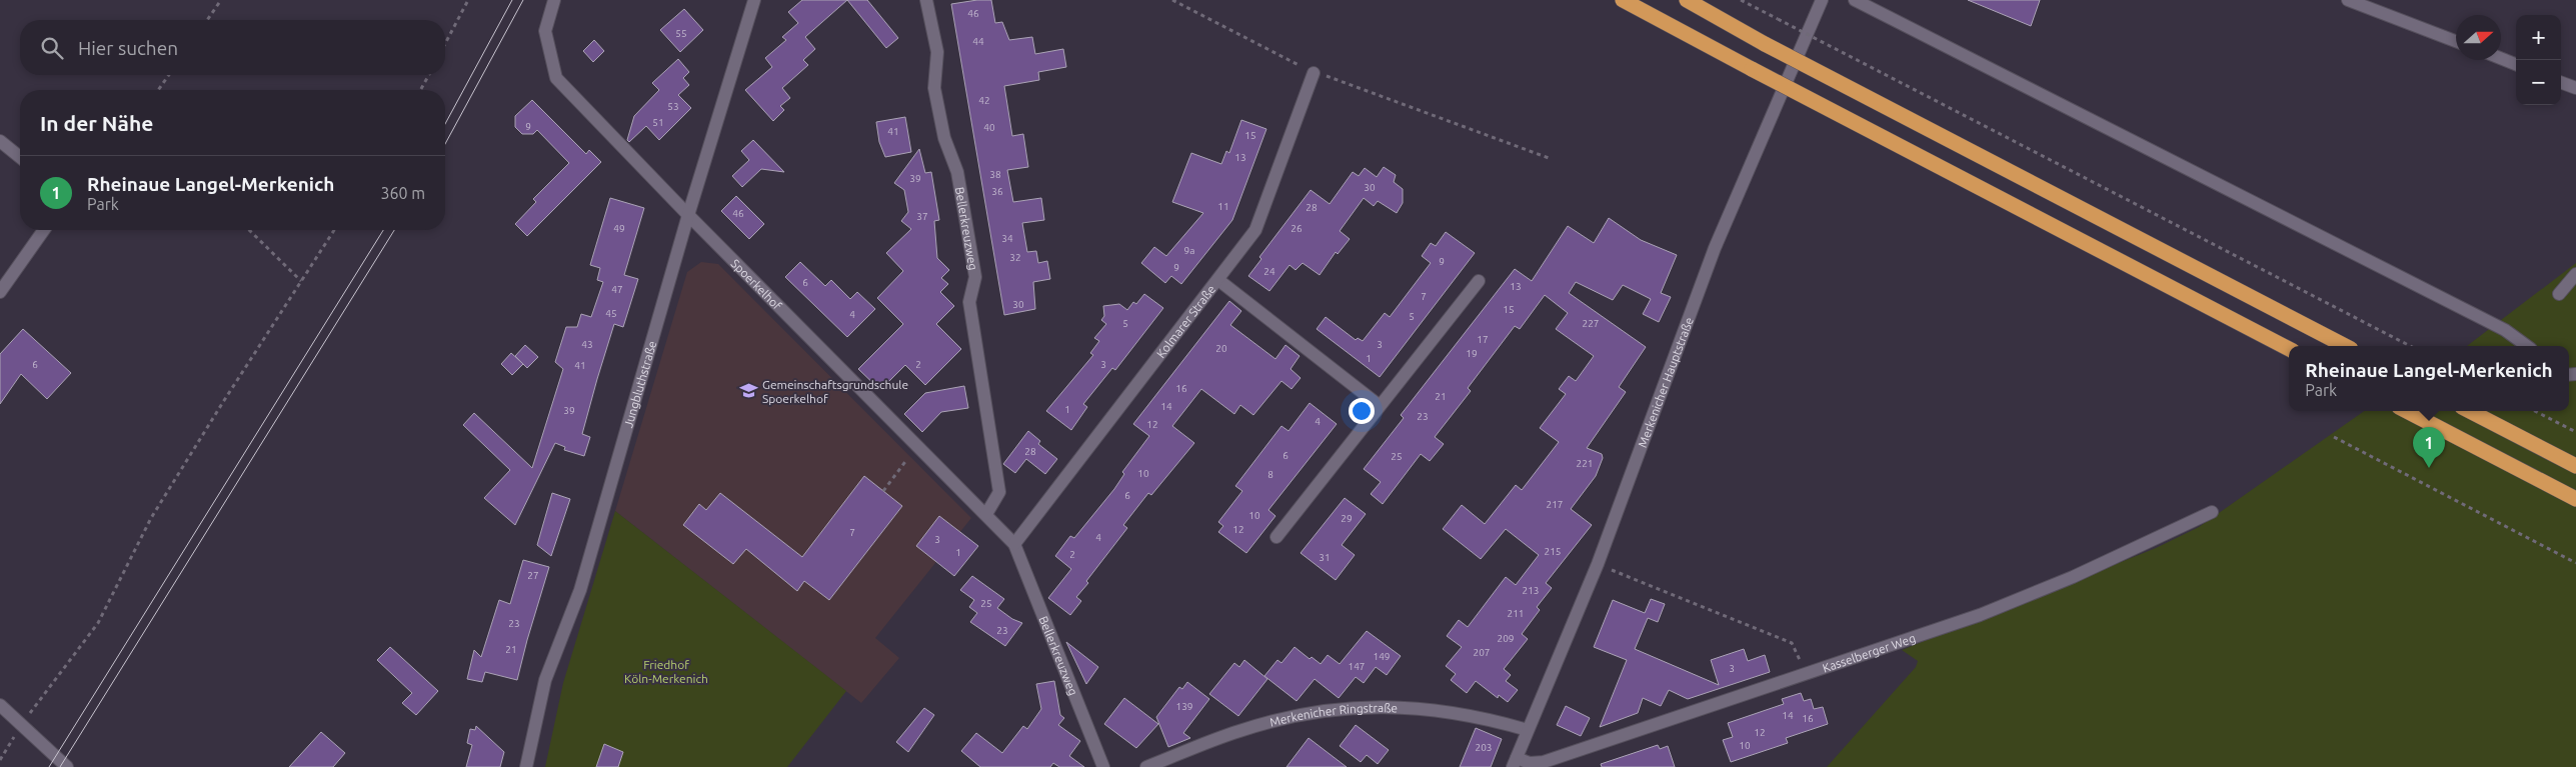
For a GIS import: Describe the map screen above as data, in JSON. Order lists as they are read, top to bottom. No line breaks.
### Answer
{"streets":{"street":["Bellerkreuzweg","Spoerkelhof","Kolmarer Straße","Merkenicher Hauptstraße","Jungbluthstraße","Kasselberger Weg","Merkenicher Ringstraße"]},"crossings":[["Bellerkreuzweg","Spoerkelhof"],["Bellerkreuzweg","Kolmarer Straße"],["Spoerkelhof","Kolmarer Straße"],["Spoerkelhof","Jungbluthstraße"],["Merkenicher Hauptstraße","Kasselberger Weg"],["Merkenicher Hauptstraße","Merkenicher Ringstraße"]],"parks":["Friedhof Köln-Merkenich"],"places":{"school or university":["Gemeinschaftsgrundschule Spoerkelhof"]},"house_numbers":["46","55","44","42","53","51","9","40","41","15","13","38","39","30","36","11","28","46","37","49","26","34","9a","32","9","9","24","6","13","47","7","30","15","45","4","5","5","227","17","43","3","20","19","1","6","2","3","41","16","21","14","1","39","23","4","12","28","6","25","221","10","8","6","217","10","29","12","7","4","3","215","1","2","31","27","213","25","211","23","23","209","21","207","149","147","3","139","14","16","12","10","203"],"north":"right","page":{"map_buttons":["+","−"],"search":"Hier suchen","heading":"In der Nähe","list":[{"mark":"1","name":"Rheinaue Langel-Merkenich","note":"Park","value":"360 m"}],"popup":["Rheinaue Langel-Merkenich","Park"],"pins":"1"}}
